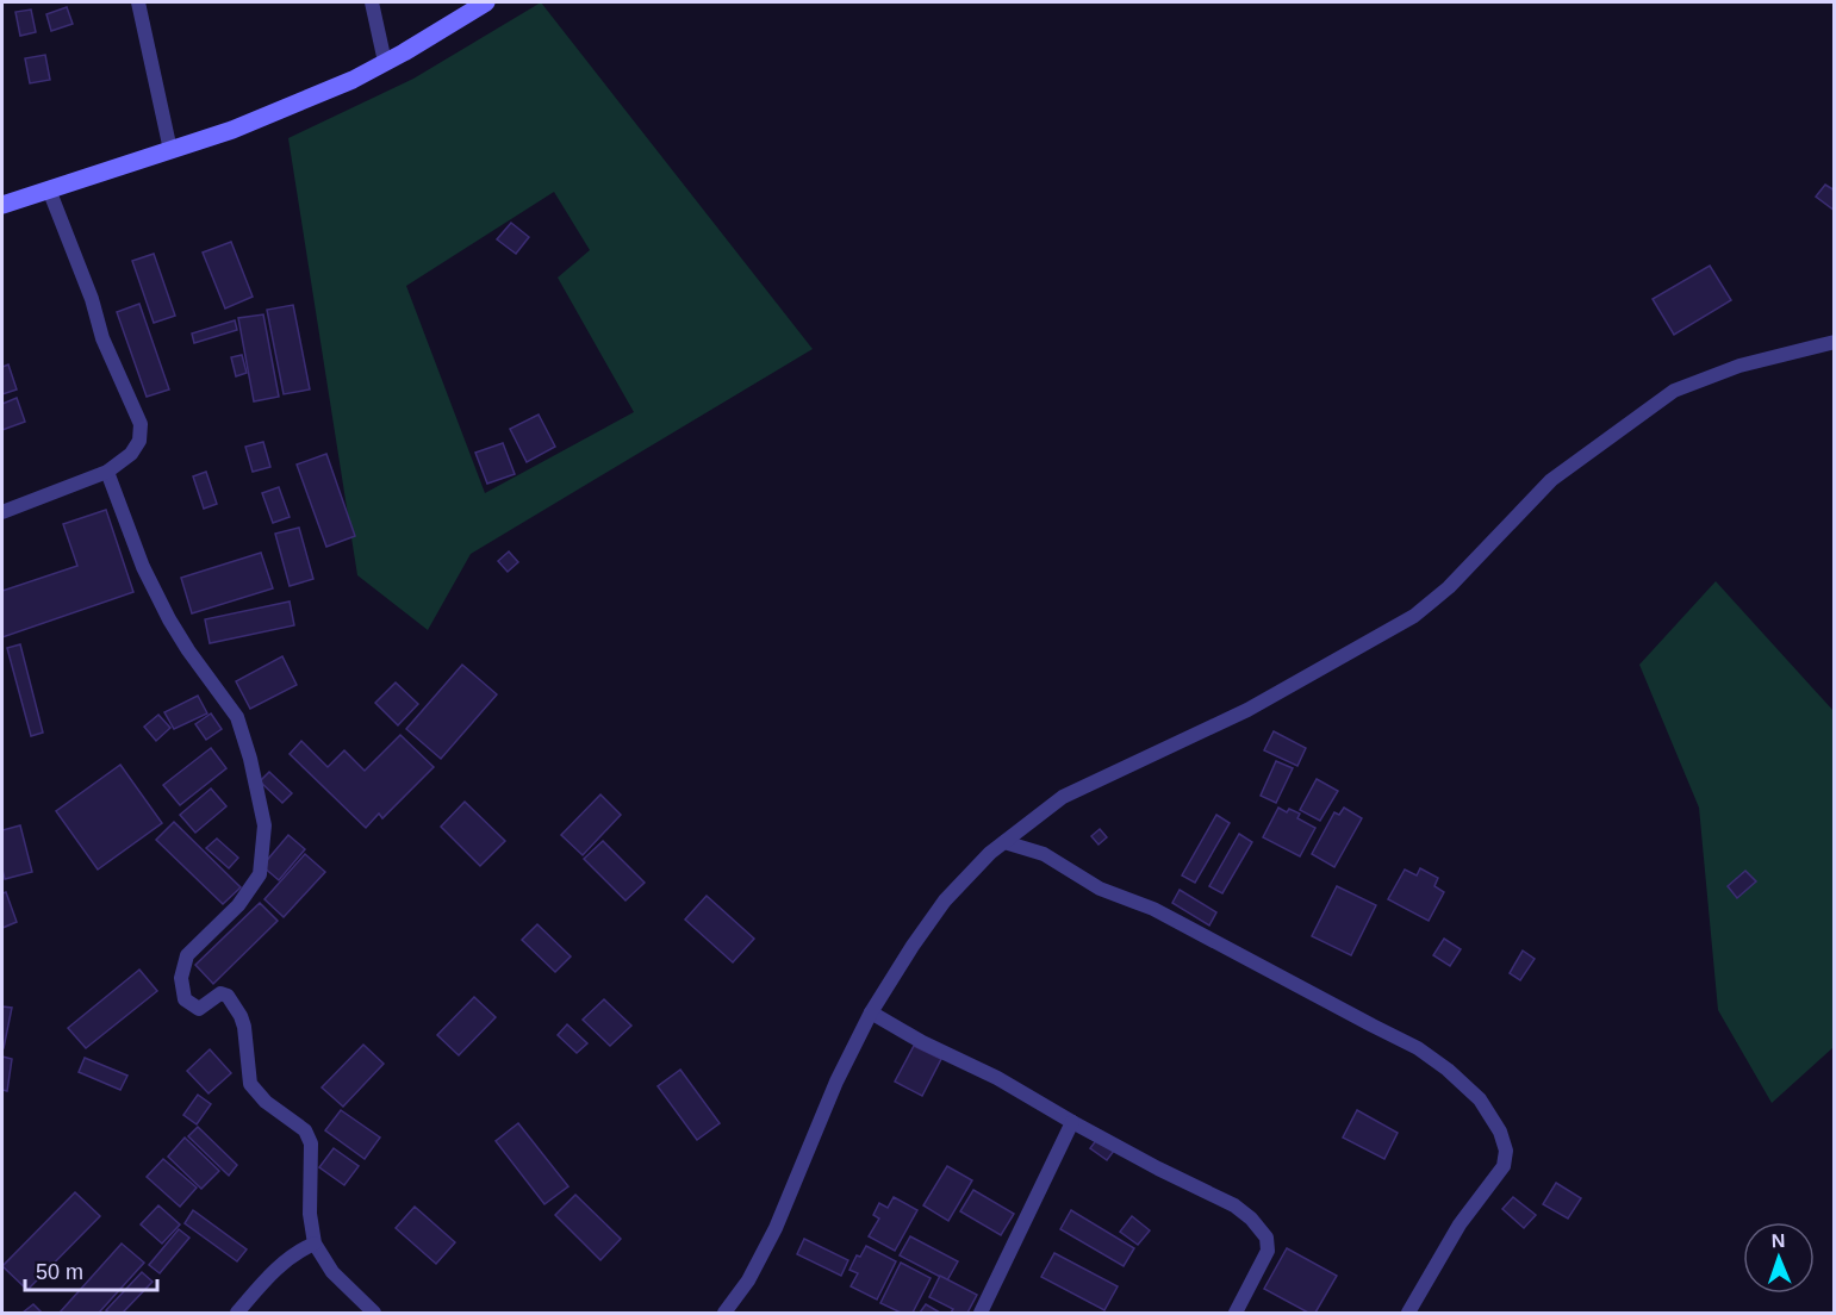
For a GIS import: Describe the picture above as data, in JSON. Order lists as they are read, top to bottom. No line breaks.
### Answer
{"scale_bar":"50 m","north":"top"}
